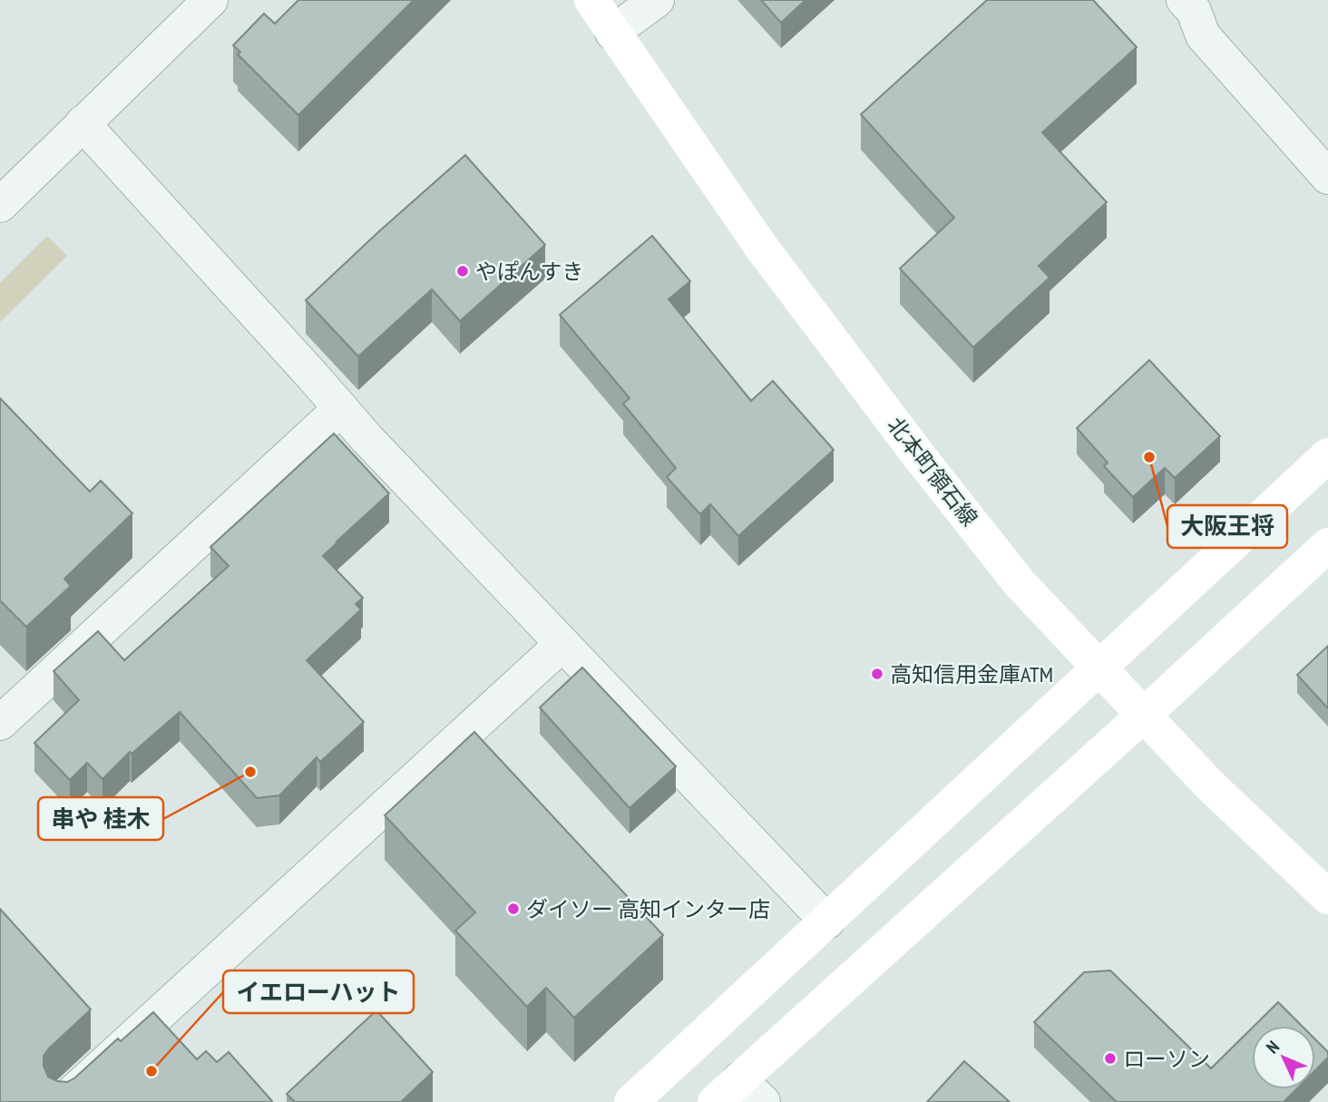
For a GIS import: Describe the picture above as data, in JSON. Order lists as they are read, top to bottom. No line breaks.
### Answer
{"streets":{"street":["北本町領石線"]},"places":["やぽんすき","大阪王将","高知信用金庫ATM","串や 桂木","ダイソー 高知インター店","ローソン","イエローハット"],"north":"top left"}
